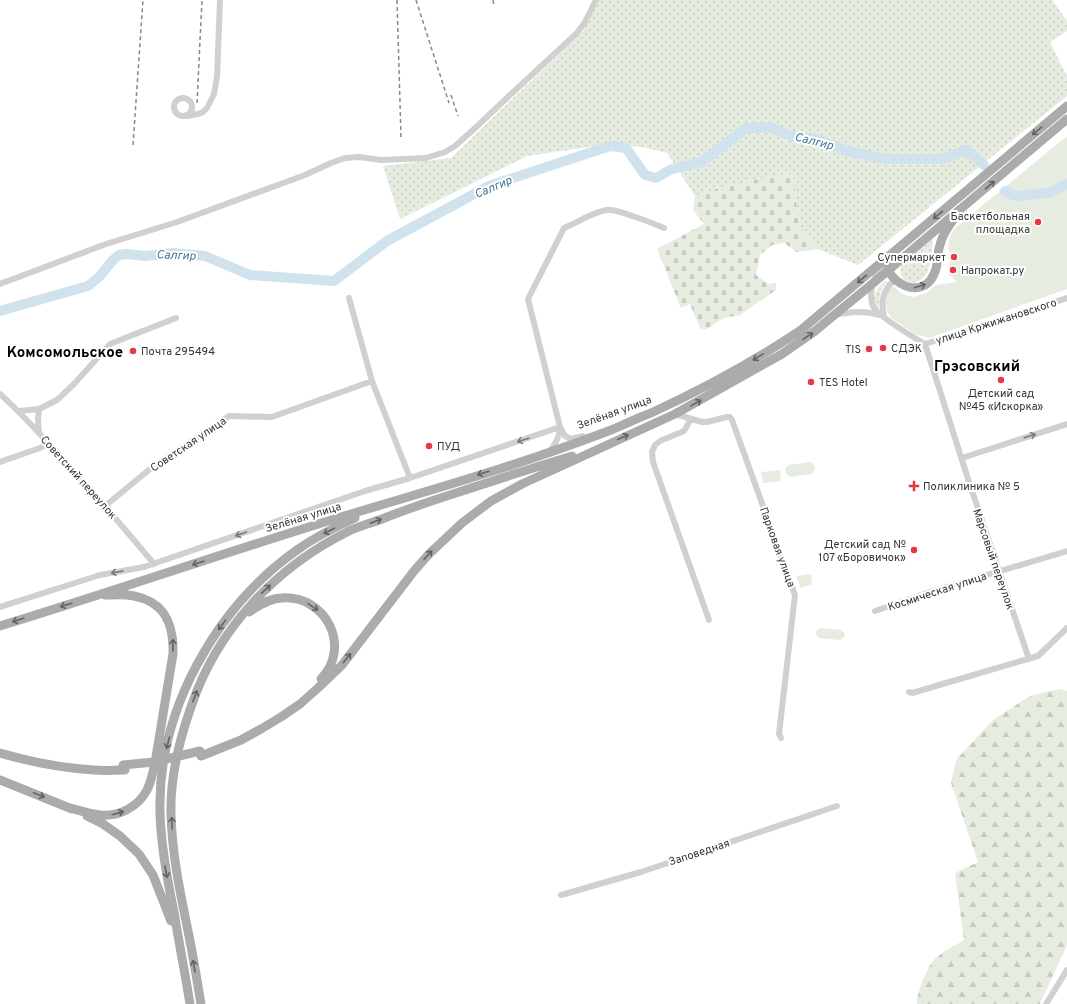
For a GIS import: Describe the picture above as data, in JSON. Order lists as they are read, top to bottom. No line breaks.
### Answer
{"streets":{"main road":["Зелёная улица"],"street":["улица Кржижановского","Советская улица","Советский переулок","Парковая улица","Марсовый переулок","Космическая улица","Заповедная"]},"crossings":[["улица Кржижановского","Марсовый переулок"],["Советская улица","Советский переулок"],["Марсовый переулок","Космическая улица"]],"districts":["Комсомольское","Грэсовский"],"water":["Салгир"],"places":{"other":["Баскетбольная площадка","Супермаркет","Напрокат.ру","СДЭК","TIS","Почта 295494","Детский сад №45 «Искорка»","TES Hotel","ПУД","Детский сад № 107 «Боровичок»"],"health":["Поликлиника № 5"]}}
